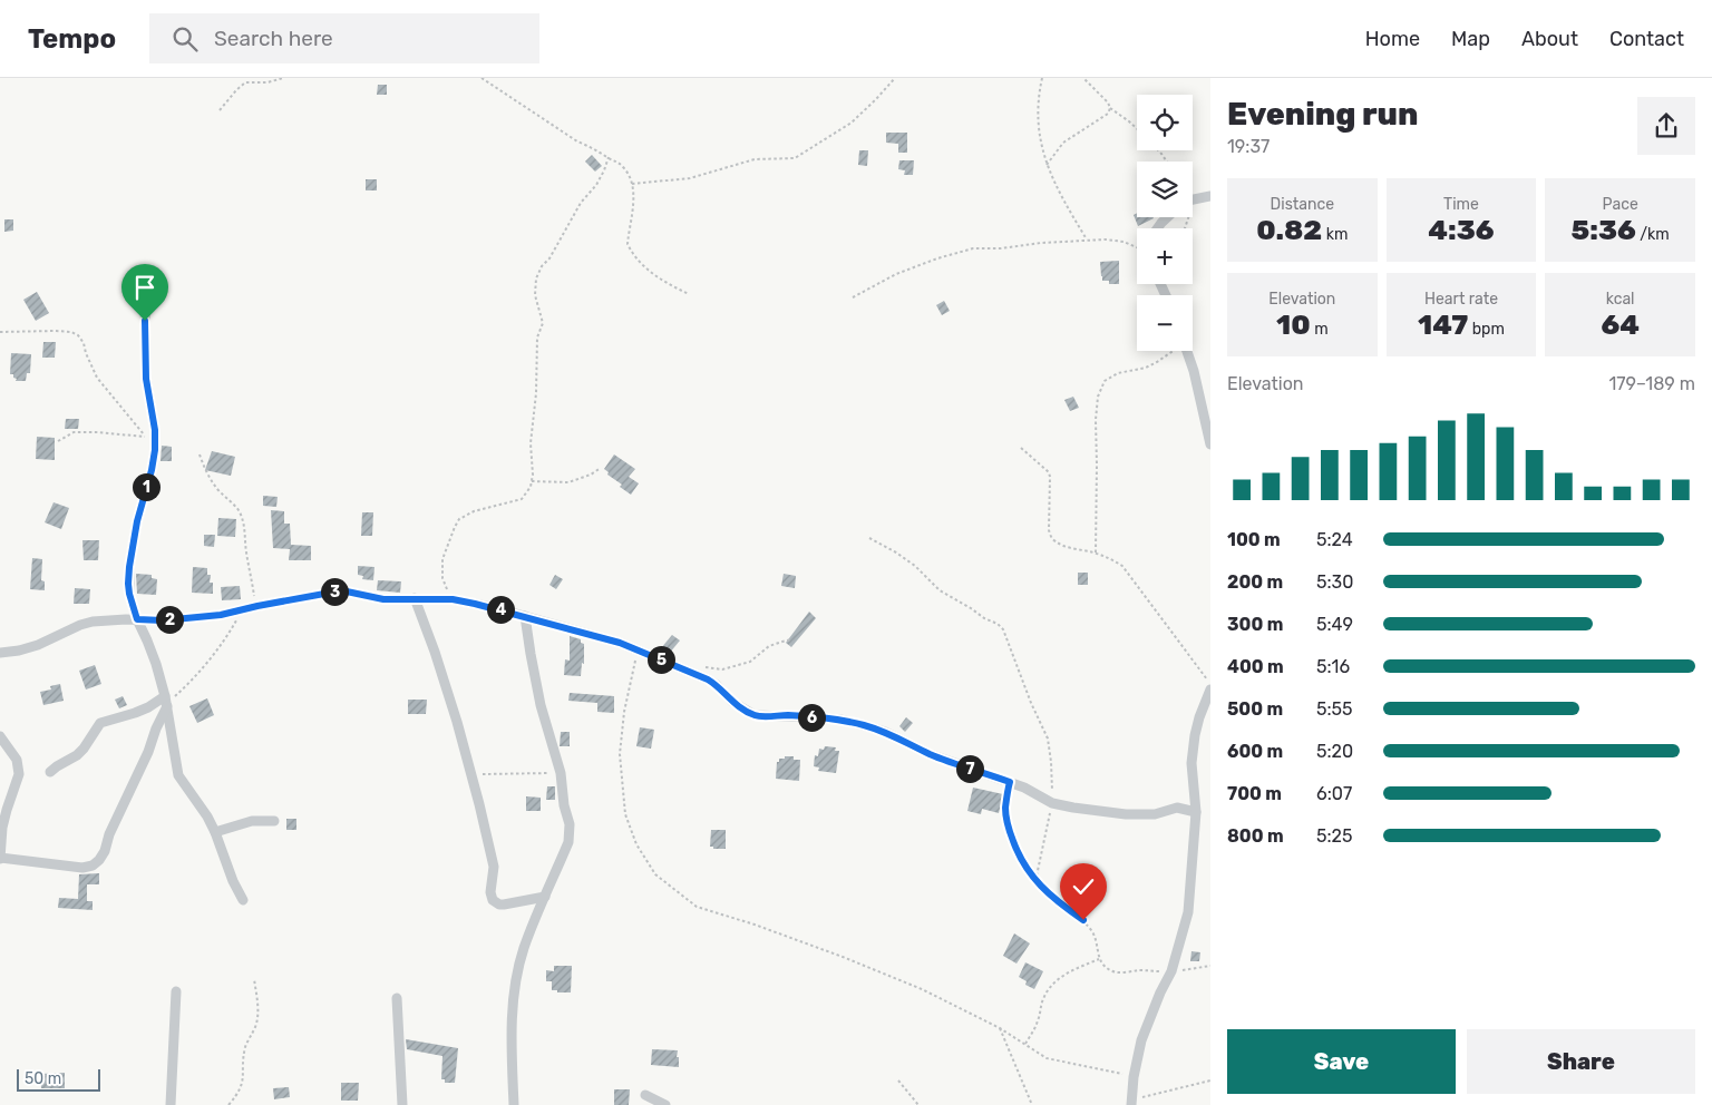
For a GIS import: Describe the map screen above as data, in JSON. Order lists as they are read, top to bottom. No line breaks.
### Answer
{"scale_bar":"50 m","page":{"header":"Tempo","search":"Search here","nav":["Home","Map","About","Contact"],"heading":["Evening run","19:37"],"map_buttons":["+","−"],"stats":[["Distance","0.82 km"],["Time","4:36"],["Pace","5:36 /km"],["Elevation","10 m"],["Heart rate","147 bpm"],["kcal","64"]],"chart":["Elevation","179–189 m"],"pins":["1","3","4","2","5","6","7"],"list":[{"name":"100 m","note":"5:24"},{"name":"200 m","note":"5:30"},{"name":"300 m","note":"5:49"},{"name":"400 m","note":"5:16"},{"name":"500 m","note":"5:55"},{"name":"600 m","note":"5:20"},{"name":"700 m","note":"6:07"},{"name":"800 m","note":"5:25"}],"buttons":["Save","Share"],"scale":"50 m"}}
